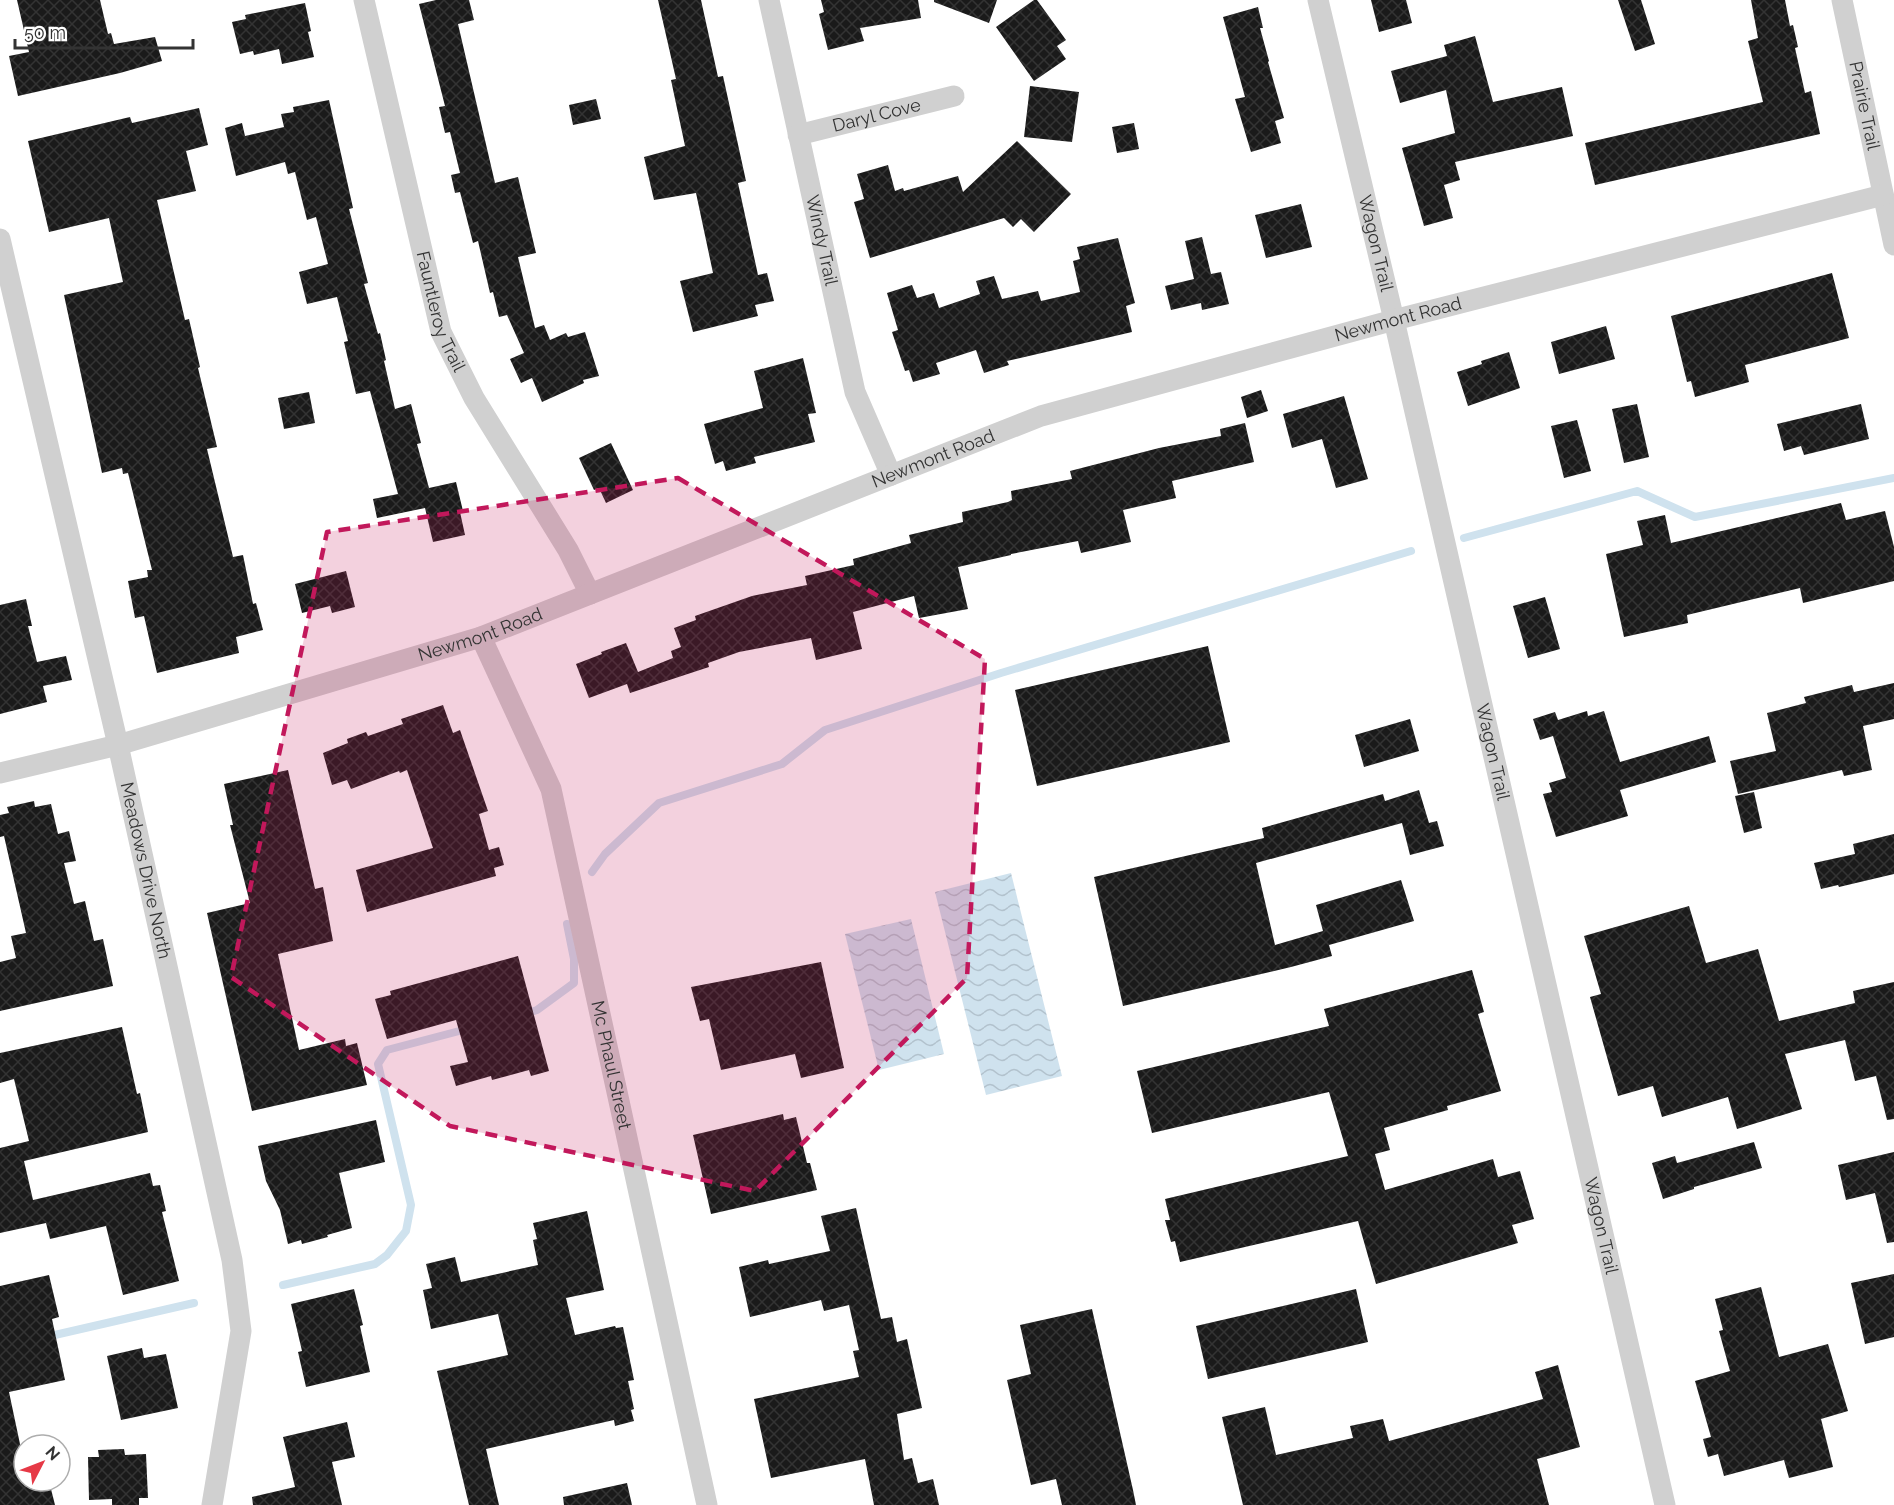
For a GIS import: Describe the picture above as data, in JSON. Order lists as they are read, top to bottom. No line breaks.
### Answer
{"streets":{"street":["Prairie Trail","Daryl Cove","Windy Trail","Wagon Trail","Fauntleroy Trail","Newmont Road","Meadows Drive North","Mc Phaul Street"]},"crossings":[["Prairie Trail","Newmont Road"],["Daryl Cove","Windy Trail"],["Windy Trail","Newmont Road"],["Wagon Trail","Newmont Road"],["Fauntleroy Trail","Newmont Road"],["Newmont Road","Meadows Drive North"],["Newmont Road","Mc Phaul Street"]],"scale_bar":"50 m","north":"top right"}
